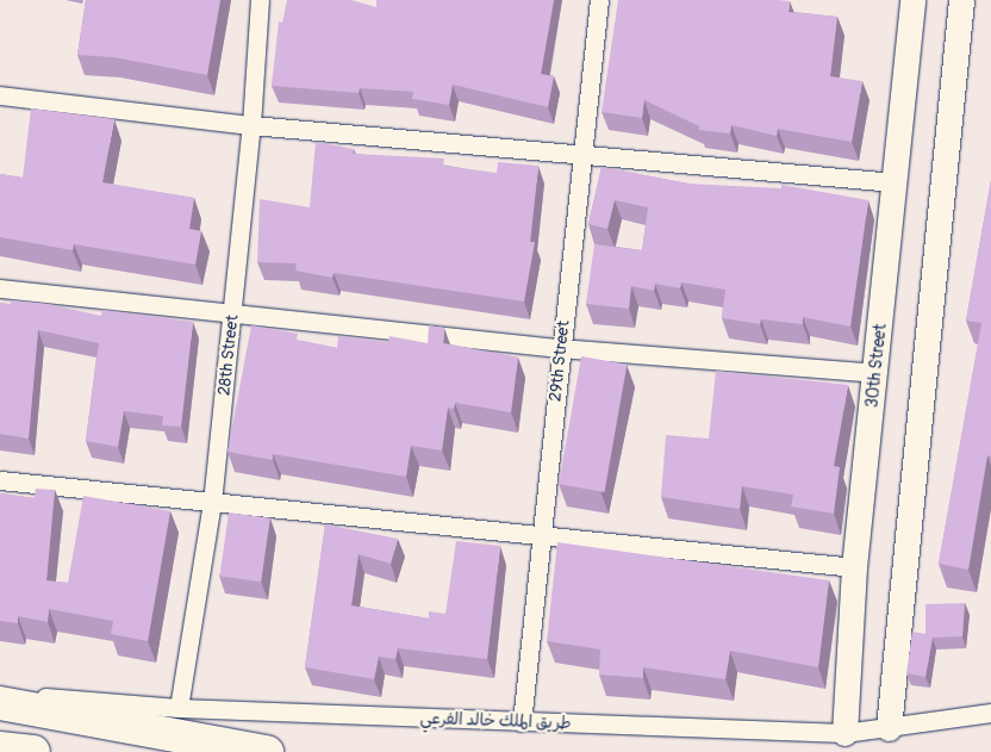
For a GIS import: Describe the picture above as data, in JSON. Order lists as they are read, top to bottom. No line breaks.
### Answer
{"streets":{"street":["28th Street","29th Street","30th Street","طريق الملك خالد الفرعي"]},"crossings":[["28th Street","طريق الملك خالد الفرعي"],["29th Street","طريق الملك خالد الفرعي"],["30th Street","طريق الملك خالد الفرعي"]]}
